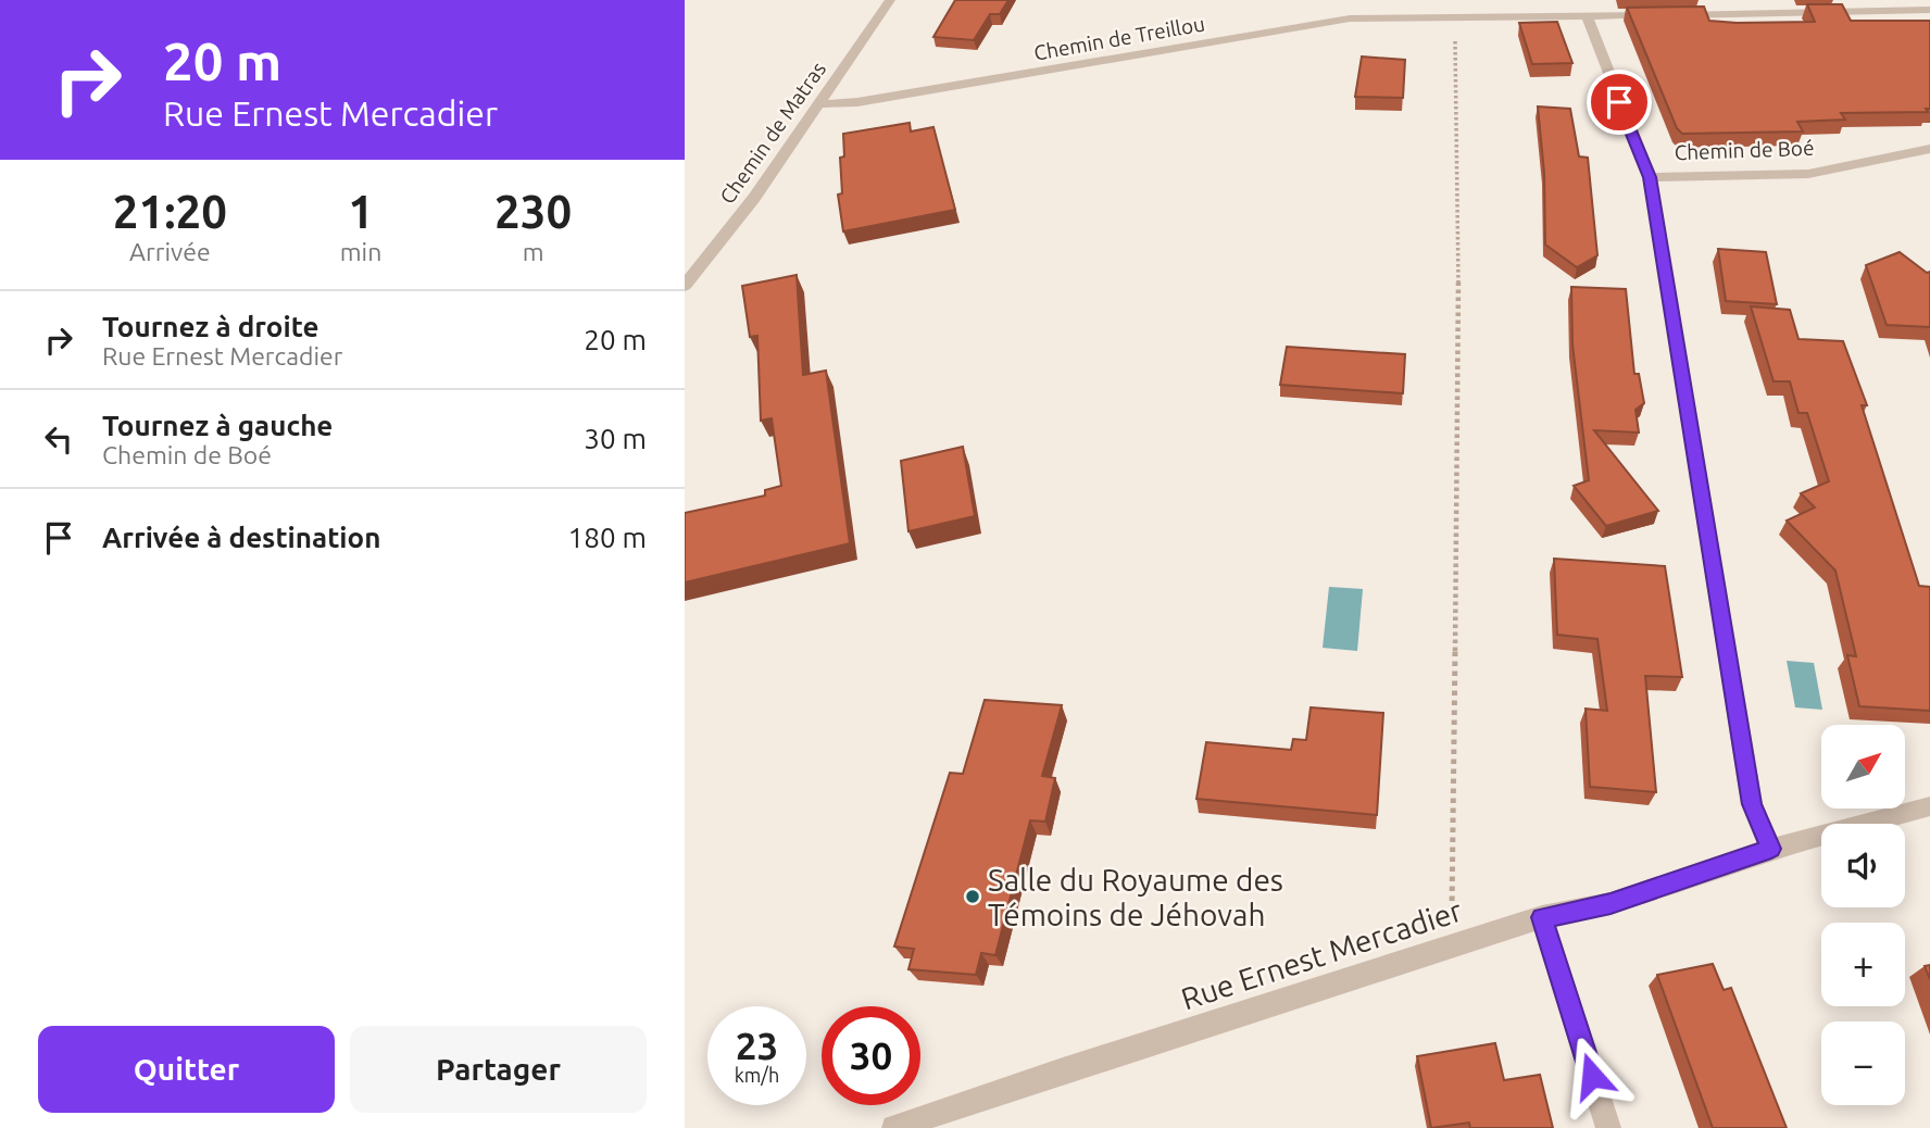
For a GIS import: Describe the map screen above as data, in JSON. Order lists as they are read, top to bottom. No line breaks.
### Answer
{"streets":{"street":["Chemin de Treillou","Chemin de Matras","Chemin de Boé","Rue Ernest Mercadier"]},"crossings":[["Chemin de Treillou","Chemin de Matras"],["Chemin de Treillou","Chemin de Boé"],["Chemin de Boé","Rue Ernest Mercadier"]],"places":["Salle du Royaume des Témoins de Jéhovah"],"north":"top right","page":{"turn":["20 m","Rue Ernest Mercadier"],"eta":["21:20","Arrivée","1","min","230","m"],"list":[{"name":"Tournez à droite","note":"Rue Ernest Mercadier","value":"20 m"},{"name":"Tournez à gauche","note":"Chemin de Boé","value":"30 m"},{"name":"Arrivée à destination","value":"180 m"}],"map_buttons":["+","−"],"speed":"23 km/h","limit":"30","buttons":["Quitter","Partager"]}}
